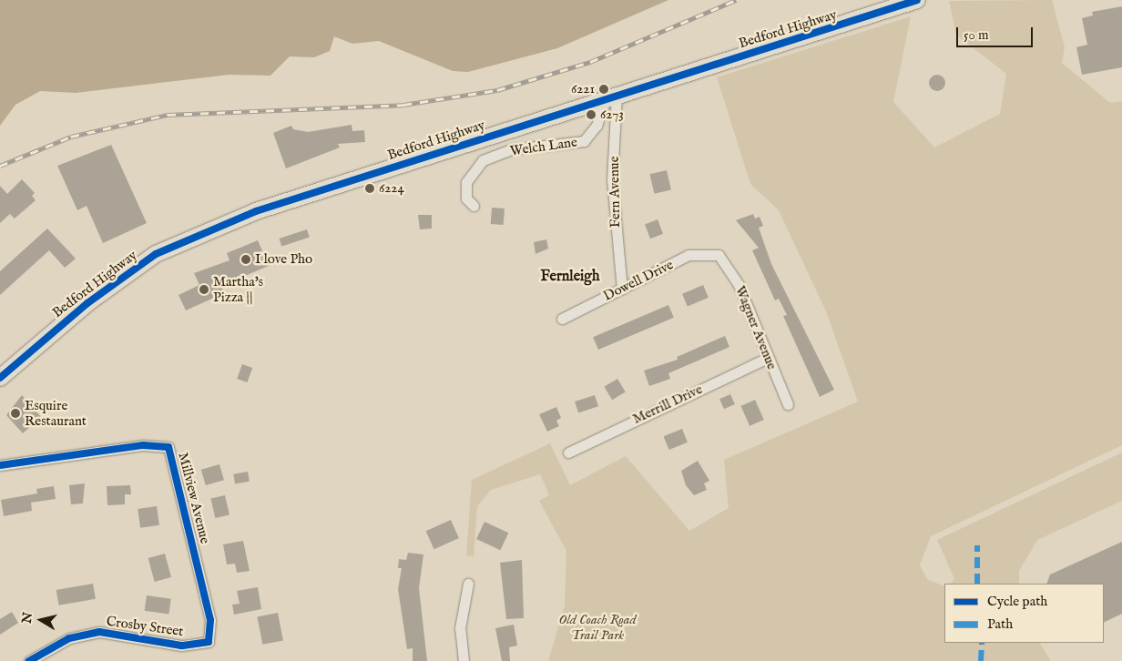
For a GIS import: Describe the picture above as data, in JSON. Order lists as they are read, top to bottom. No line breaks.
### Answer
{"streets":{"main road":["Bedford Highway"],"street":["Welch Lane","Fern Avenue","Dowell Drive","Wagner Avenue","Merrill Drive","Millview Avenue","Crosby Street"]},"crossings":[["Bedford Highway","Welch Lane"],["Bedford Highway","Fern Avenue"],["Welch Lane","Fern Avenue"],["Fern Avenue","Dowell Drive"],["Dowell Drive","Wagner Avenue"],["Wagner Avenue","Merrill Drive"],["Millview Avenue","Crosby Street"]],"districts":["Fernleigh"],"parks":["Old Coach Road Trail Park"],"places":["6221","6273","6224","I love Pho","Martha's Pizza ||","Esquire Restaurant"],"legend":["Cycle path","Path"],"scale_bar":"50 m","north":"left"}
